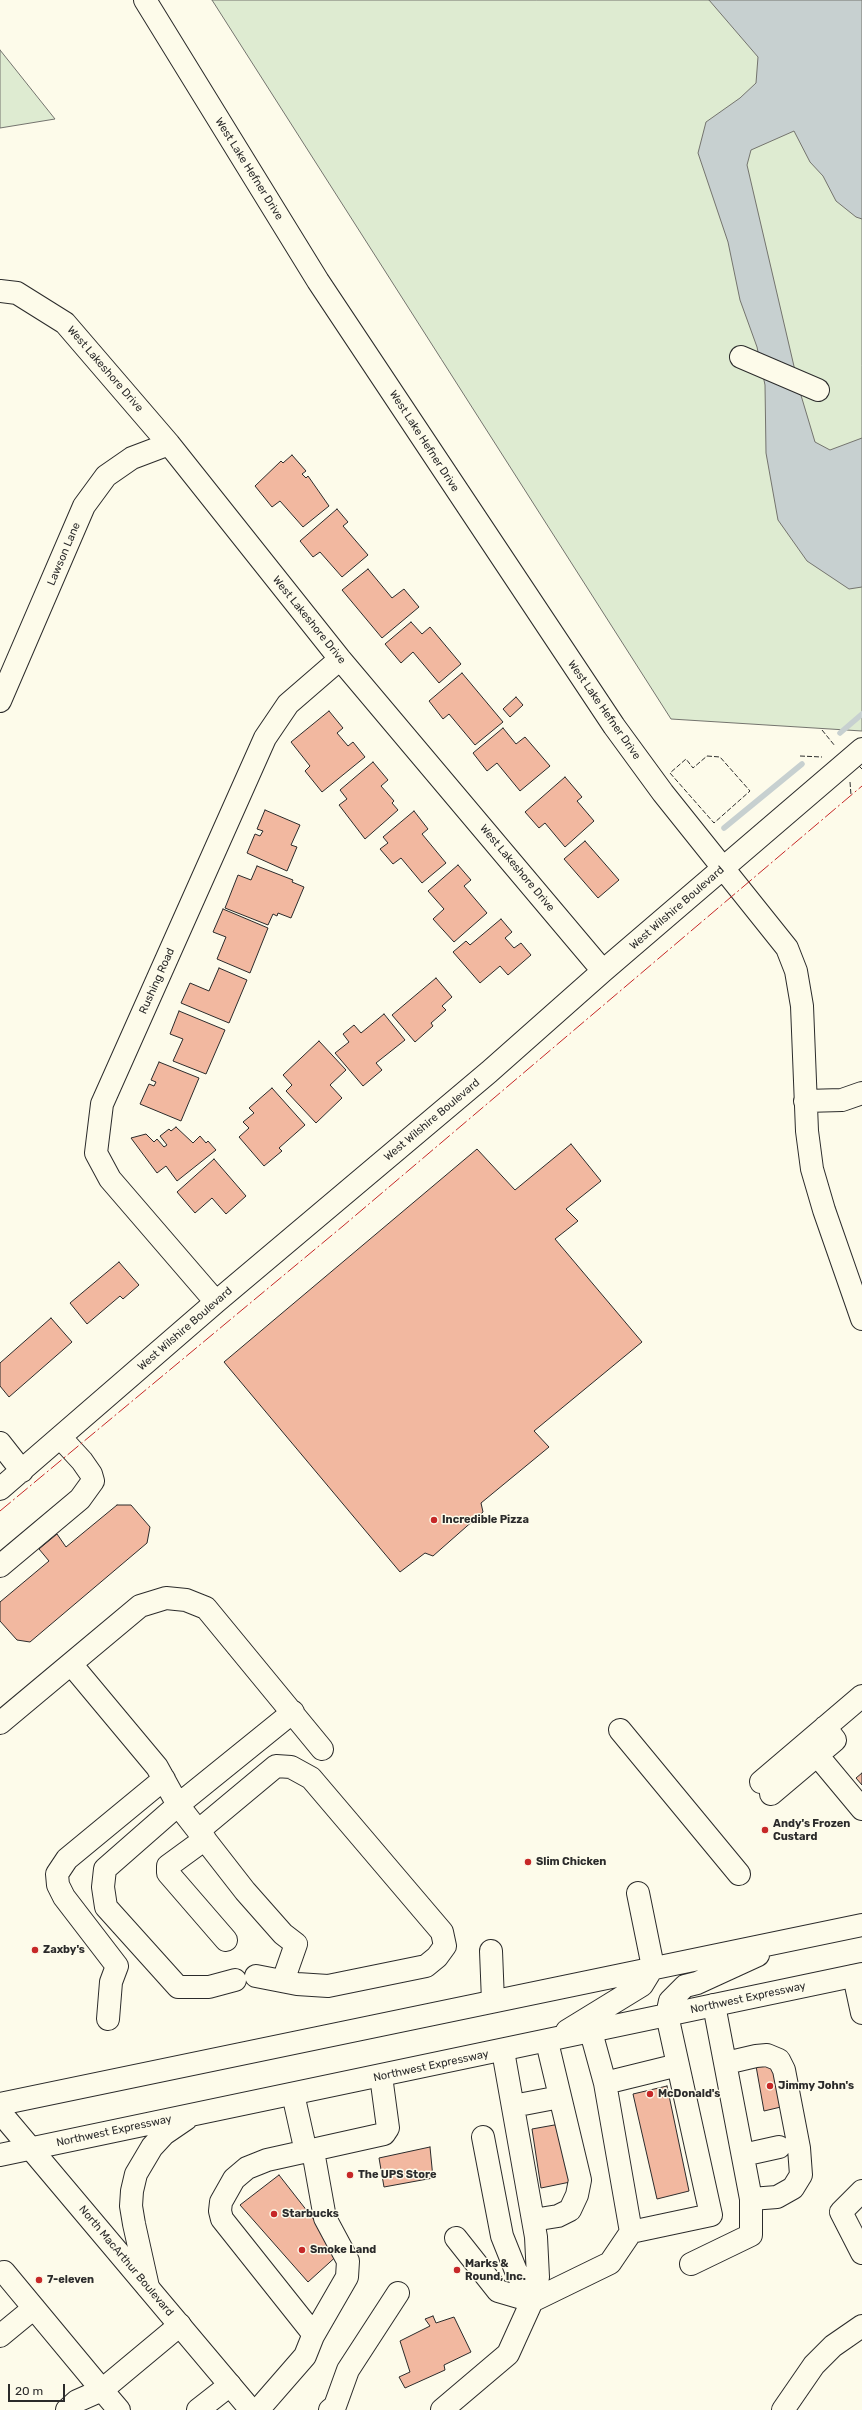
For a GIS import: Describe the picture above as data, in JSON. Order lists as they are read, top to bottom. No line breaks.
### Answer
{"streets":{"main road":["West Lake Hefner Drive","West Lakeshore Drive","Lawson Lane","West Wilshire Boulevard","Rushing Road","Northwest Expressway","North MacArthur Boulevard"]},"crossings":[["West Lake Hefner Drive","West Wilshire Boulevard"],["West Lakeshore Drive","Lawson Lane"],["West Lakeshore Drive","West Wilshire Boulevard"],["West Lakeshore Drive","Rushing Road"],["West Wilshire Boulevard","Rushing Road"],["Northwest Expressway","North MacArthur Boulevard"]],"places":["Incredible Pizza","Andy's Frozen Custard","Slim Chicken","Zaxby's","Jimmy John's","McDonald's","The UPS Store","Starbucks","Smoke Land","Marks & Round, Inc.","7-eleven"],"scale_bar":"20 m"}
